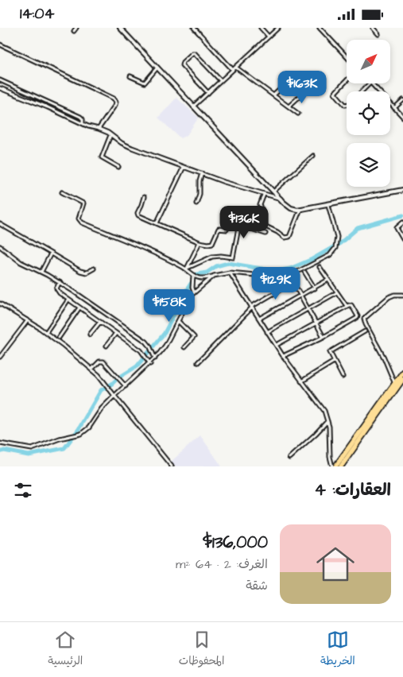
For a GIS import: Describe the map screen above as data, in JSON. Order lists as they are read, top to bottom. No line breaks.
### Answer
{"north":"top right","page":{"status":"14:04","price":["$163K","$136K","$129K","$158K"],"heading":"العقارات: 4","list":[{"name":"$136,000","note":"الغرف: 2 · 64 m² · شقة"}],"tabs":["الخريطة","المحفوظات","الرئيسية"]}}
